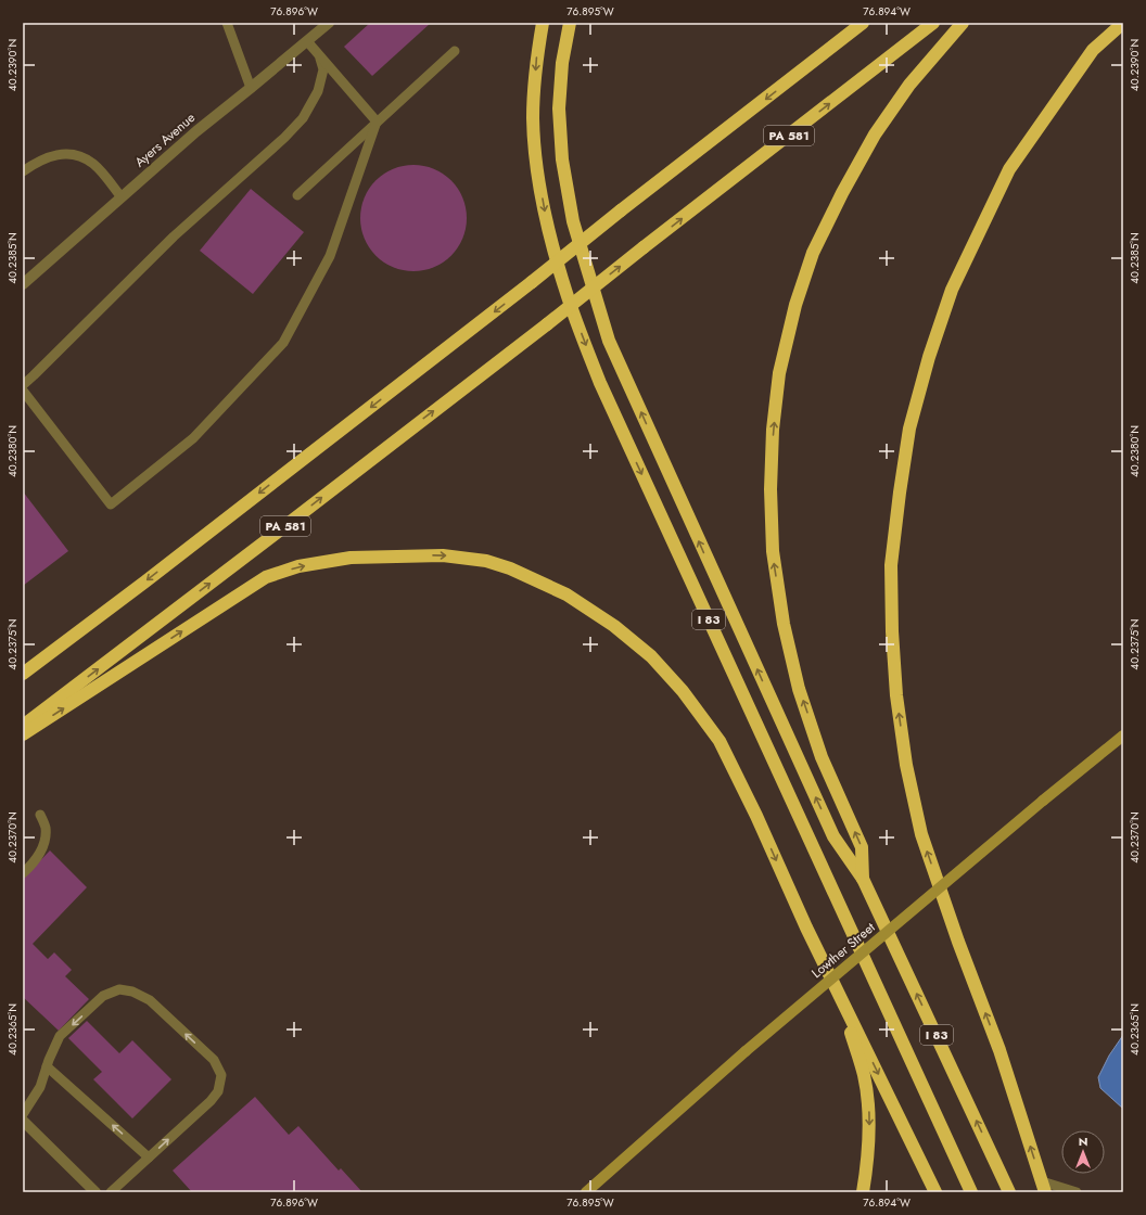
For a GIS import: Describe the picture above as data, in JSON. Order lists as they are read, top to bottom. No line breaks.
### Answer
{"streets":{"highway":["PA 581","I 83"],"main road":["Lowther Street"],"street":["Ayers Avenue"]},"north":"top","coordinates":["76.896°W","76.895°W","76.894°W","40.2390°N","40.2385°N","40.2380°N","40.2375°N","40.2370°N","40.2365°N"]}
